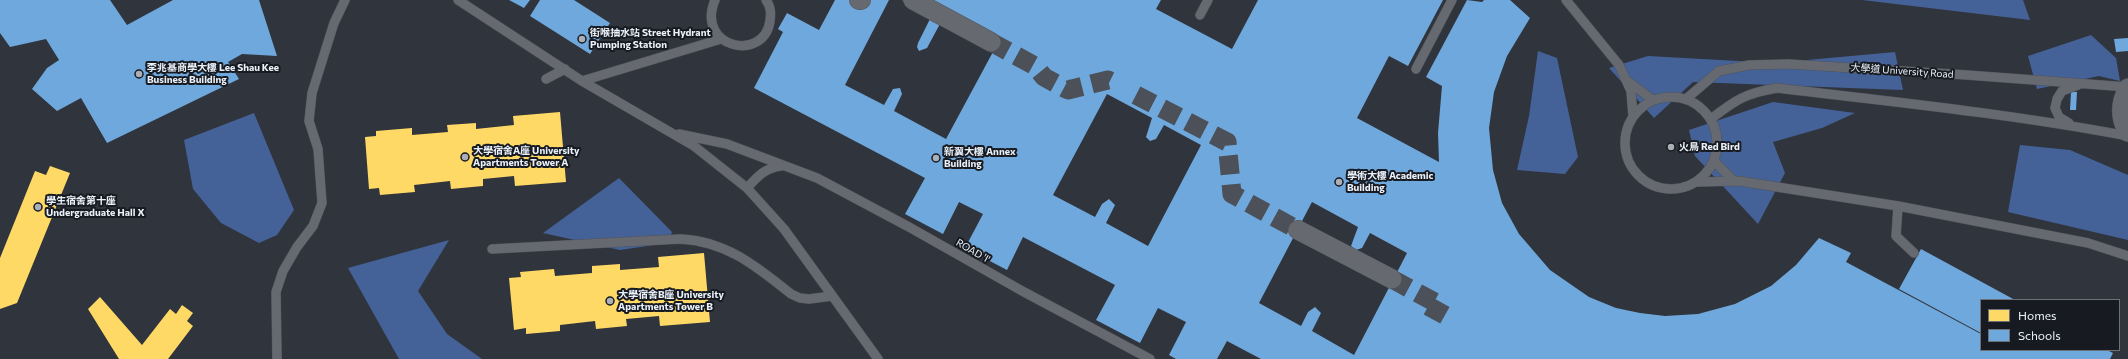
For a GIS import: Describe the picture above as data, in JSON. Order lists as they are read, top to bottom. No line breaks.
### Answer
{"streets":{"street":["大學道 University Road"],"lane":["ROAD 'I'"]},"places":["街喉抽水站 Street Hydrant Pumping Station","李兆基商學大樓 Lee Shau Kee Business Building","火鳥 Red Bird","大學宿舍A座 University Apartments Tower A","新翼大樓 Annex Building","學術大樓 Academic Building","學生宿舍第十座 Undergraduate Hall X","大學宿舍B座 University Apartments Tower B"],"legend":["Homes","Schools"]}
